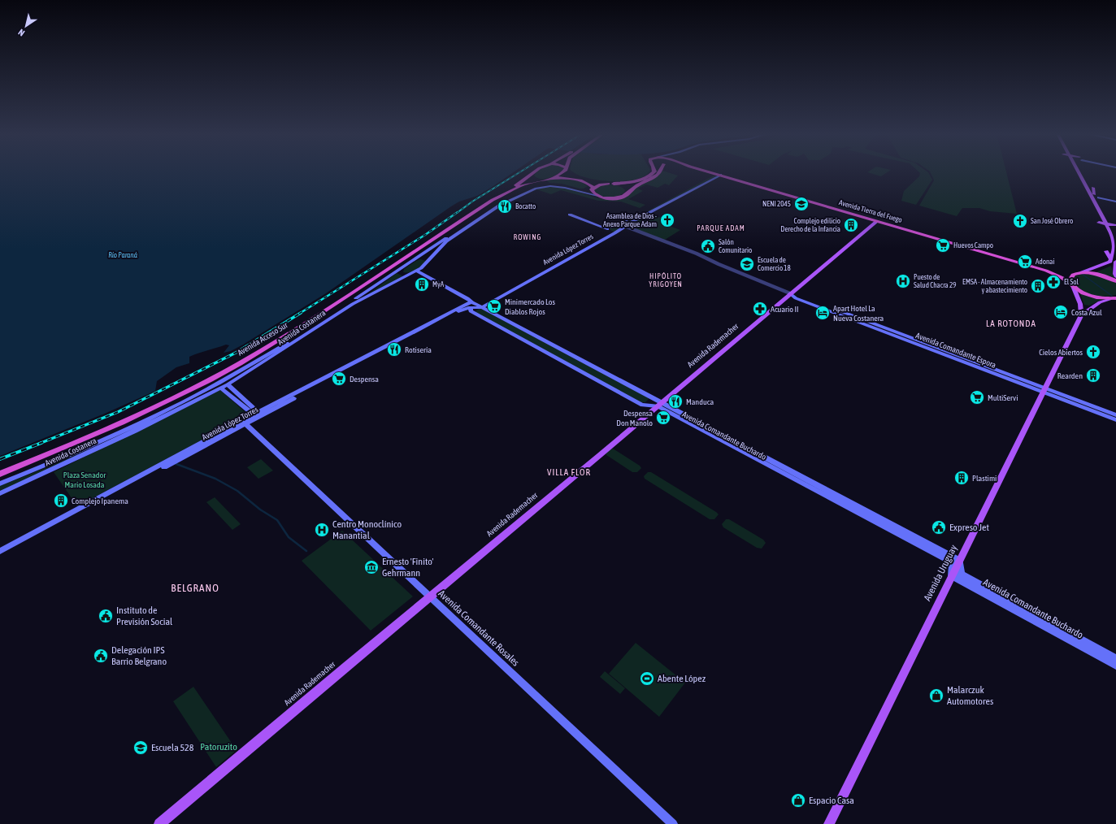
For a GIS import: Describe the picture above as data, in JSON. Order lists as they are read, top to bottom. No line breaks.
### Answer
{"streets":{"highway":["Avenida Tierra del Fuego","Avenida Acceso Sur"],"main road":["Avenida López Torres","Avenida Costanera","Avenida Rademacher","Avenida Comandante Espora","Avenida Comandante Buchardo","Avenida Uruguay","Avenida Comandante Rosales"]},"crossings":[["Avenida Tierra del Fuego","Avenida López Torres"],["Avenida Tierra del Fuego","Avenida Rademacher"],["Avenida López Torres","Avenida Comandante Espora"],["Avenida López Torres","Avenida Comandante Buchardo"],["Avenida López Torres","Avenida Comandante Rosales"],["Avenida Costanera","Avenida Comandante Buchardo"],["Avenida Rademacher","Avenida Comandante Espora"],["Avenida Rademacher","Avenida Comandante Buchardo"],["Avenida Rademacher","Avenida Comandante Rosales"],["Avenida Comandante Espora","Avenida Uruguay"],["Avenida Comandante Buchardo","Avenida Uruguay"]],"districts":["PARQUE ADAM","ROWING","HIPÓLITO YRIGOYEN","LA ROTONDA","VILLA FLOR","BELGRANO"],"water":["Río Paraná"],"parks":["Plaza Senador Mario Losada","Patoruzito"],"places":{"school or university":["NENI 2045","Escuela de Comercio 18","Escuela 528"],"restaurant":["Bocatto","Rotisería","Manduca"],"church":["Asamblea de Dios - Anexo Parque Adam","San José Obrero","Cielos Abiertos"],"building":["Complejo edilicio Derecho de la Infancia","MyA","EMSA - Almacenamiento y abastecimiento","Rearden","Plastimi","Complejo Ipanema"],"supermarket":["Huevos Campo","Adonai","Minimercado Los Diablos Rojos","Despensa","MultiServi","Despensa Don Manolo"],"public building":["Salón Comunitario","Expreso Jet","Instituto de Previsión Social","Delegación IPS Barrio Belgrano"],"hospital":["Puesto de Salud Chacra 29","Centro Monoclínico Manantial"],"pharmacy":["El Sol","Acuario II"],"hotel":["Costa Azul","Apart Hotel La Nueva Costanera"],"museum":["Ernesto 'Finito' Gehrmann"],"sports":["Abente López"],"shop":["Malarczuk Automotores","Espacio Casa"]},"north":"bottom left"}
